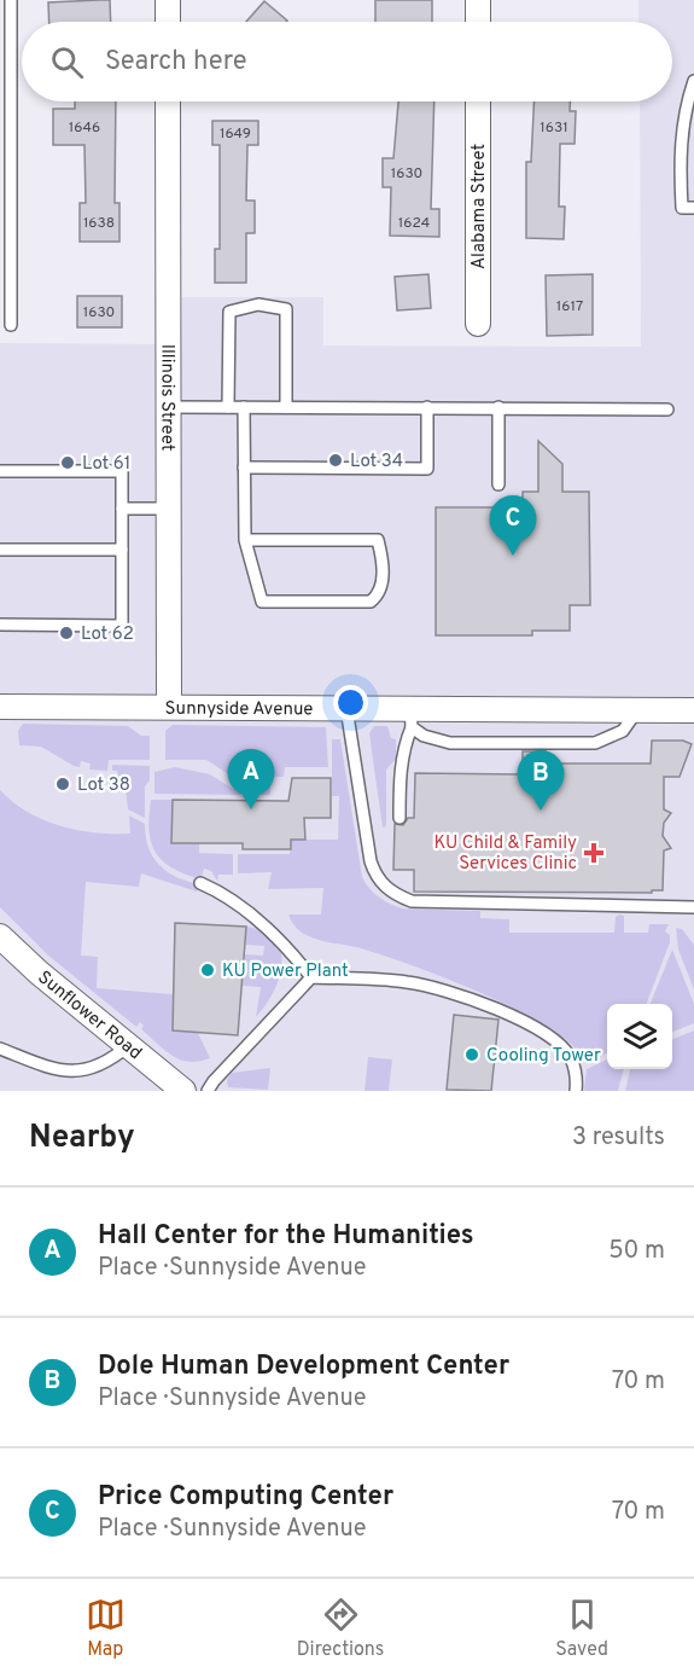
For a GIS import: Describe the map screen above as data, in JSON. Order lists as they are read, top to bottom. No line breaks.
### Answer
{"streets":{"street":["Alabama Street","Illinois Street","Sunnyside Avenue","Sunflower Road"]},"crossings":[["Illinois Street","Sunnyside Avenue"]],"places":{"other":["Lot 34","Lot 61","Lot 62","Lot 38","KU Power Plant","Cooling Tower"],"health":["KU Child & Family Services Clinic"]},"house_numbers":["1646","1631","1649","1630","1638","1624","1617","1630"],"page":{"search":"Search here","pins":["C","A","B"],"heading":["Nearby","3 results"],"list":[{"mark":"A","name":"Hall Center for the Humanities","note":"Place · Sunnyside Avenue","value":"50 m"},{"mark":"B","name":"Dole Human Development Center","note":"Place · Sunnyside Avenue","value":"70 m"},{"mark":"C","name":"Price Computing Center","note":"Place · Sunnyside Avenue","value":"70 m"}],"nav":["Map","Directions","Saved"]}}
